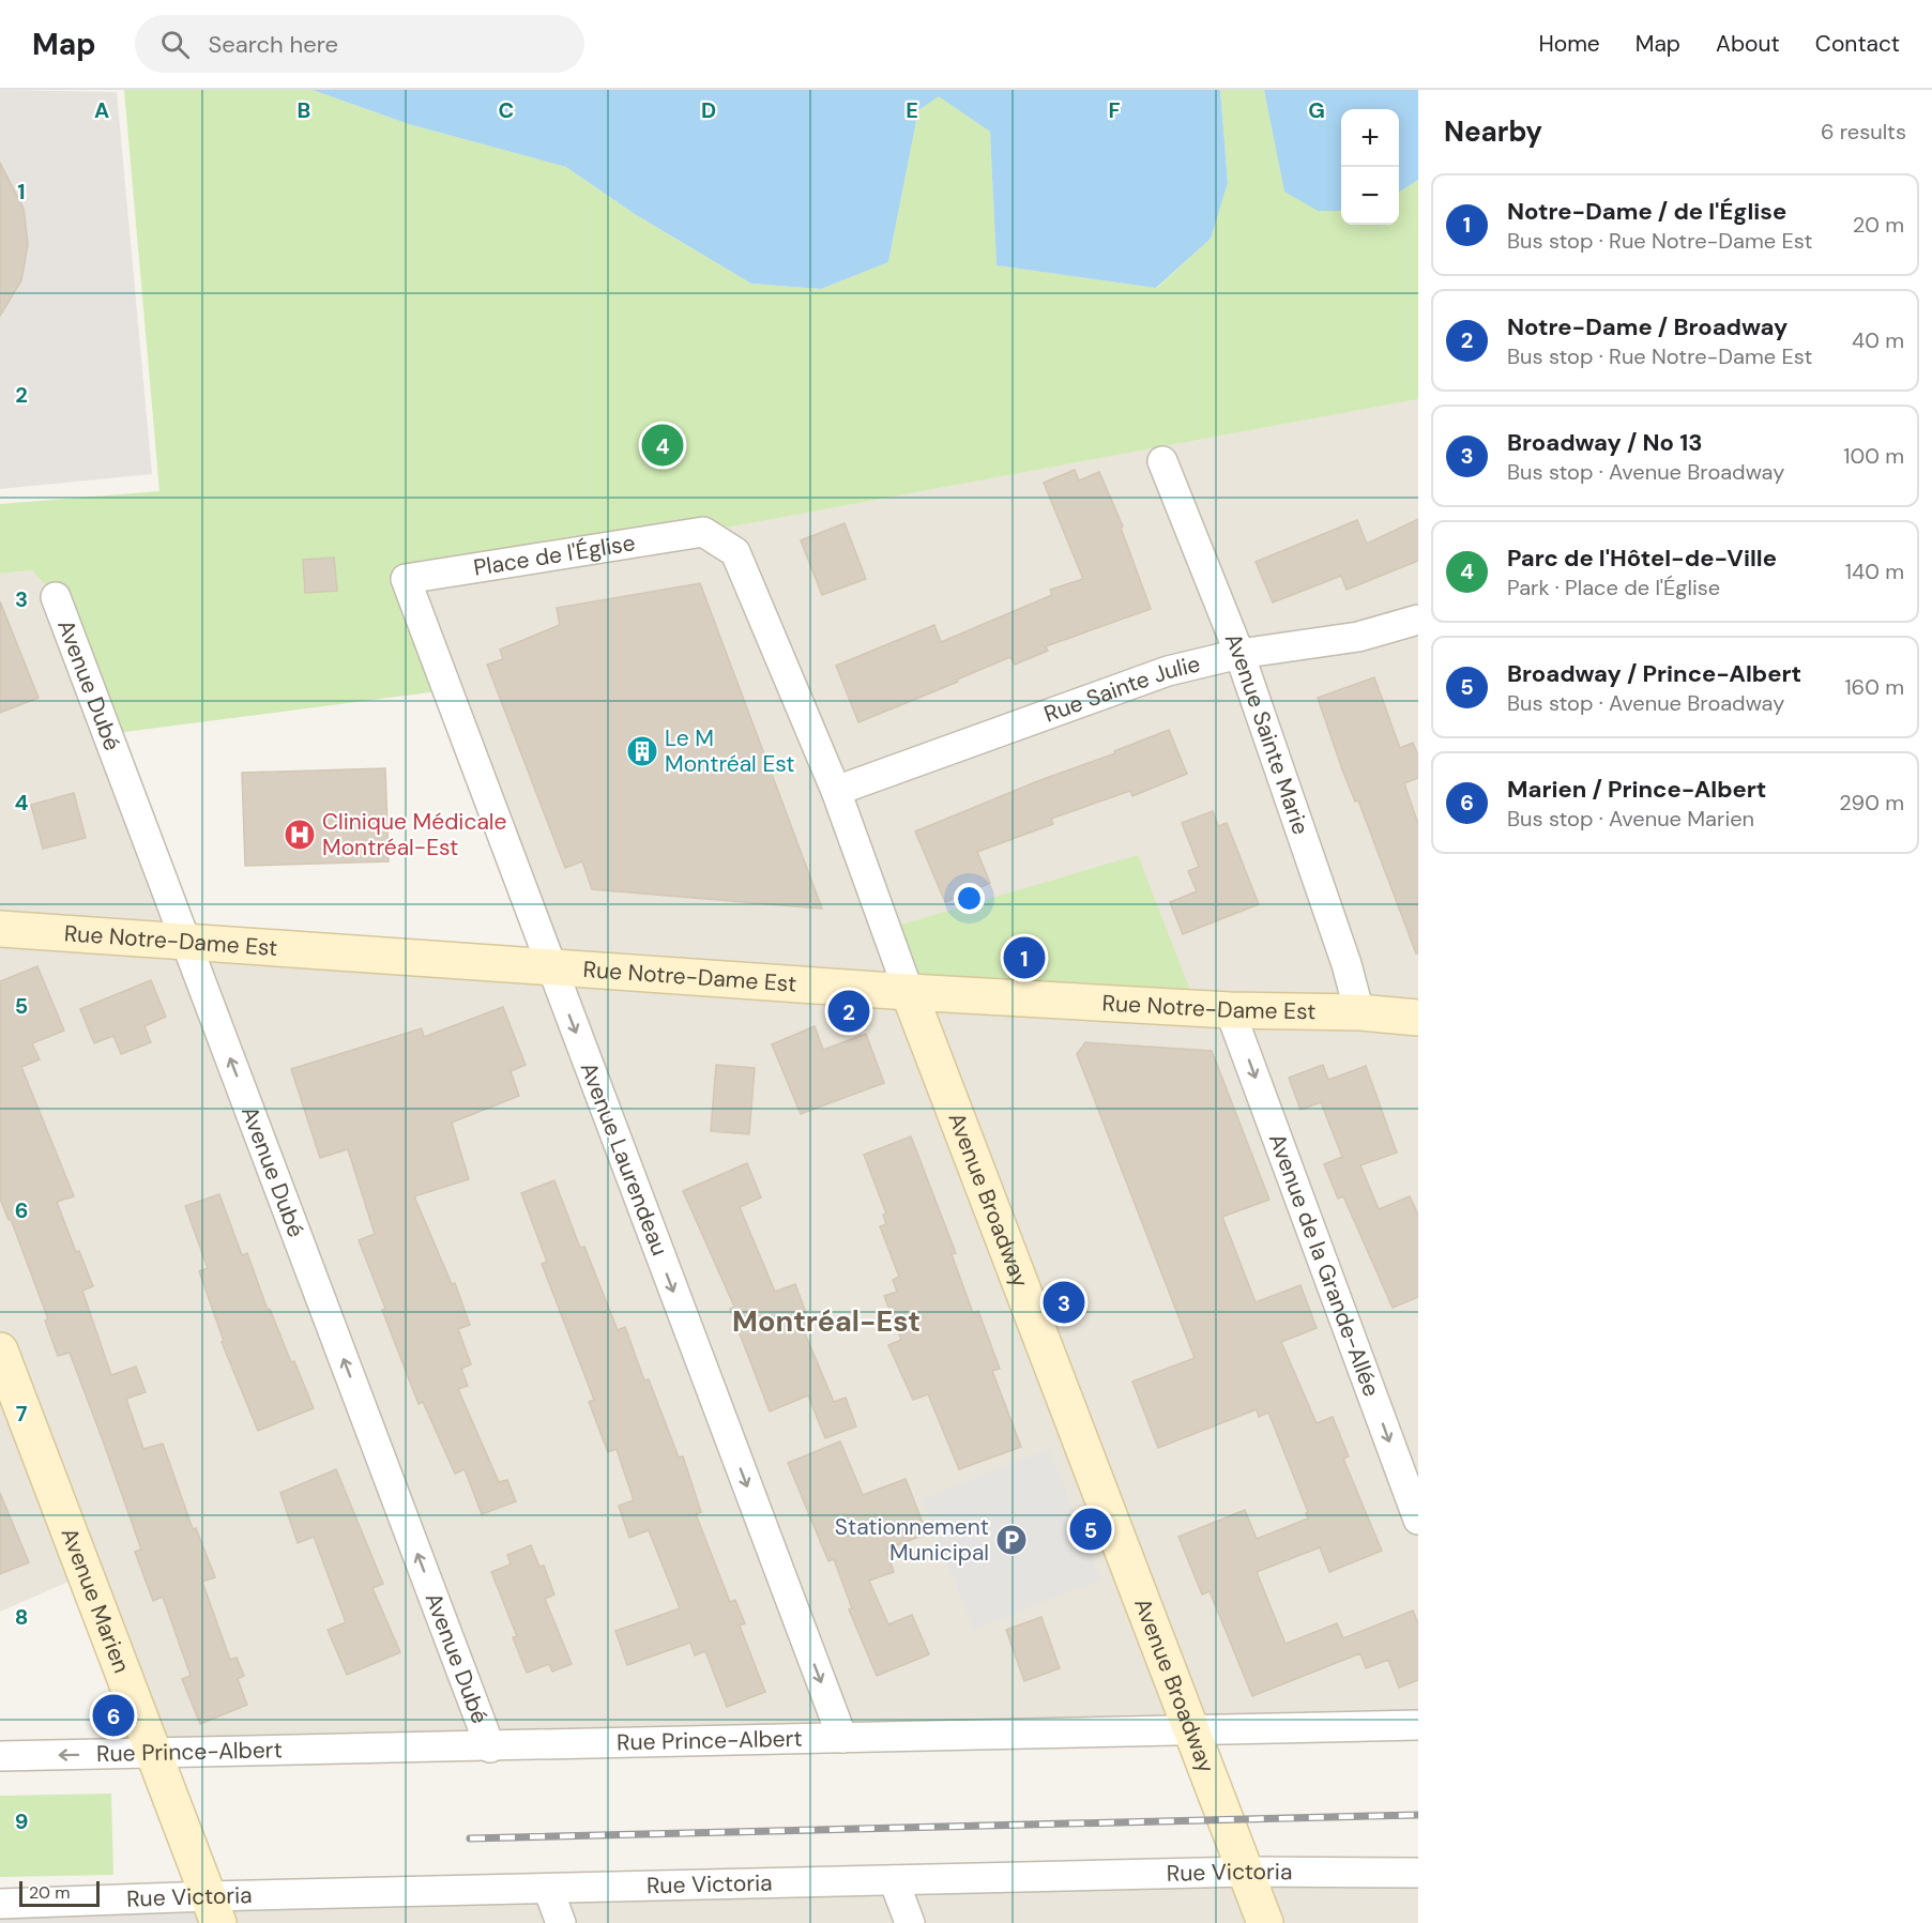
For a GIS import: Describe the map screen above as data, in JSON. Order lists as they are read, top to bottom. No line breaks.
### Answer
{"streets":{"street":["Place de l'Église","Avenue Dubé","Rue Sainte Julie","Avenue Sainte Marie","Rue Notre-Dame Est","Avenue Laurendeau","Avenue Broadway","Avenue de la Grande-Allée","Avenue Marien","Rue Prince-Albert","Rue Victoria"]},"crossings":[["Place de l'Église","Avenue Laurendeau"],["Place de l'Église","Avenue Broadway"],["Avenue Dubé","Rue Notre-Dame Est"],["Avenue Dubé","Rue Prince-Albert"],["Rue Sainte Julie","Avenue Sainte Marie"],["Rue Sainte Julie","Avenue Broadway"],["Avenue Sainte Marie","Rue Notre-Dame Est"],["Rue Notre-Dame Est","Avenue Laurendeau"],["Rue Notre-Dame Est","Avenue Broadway"],["Rue Notre-Dame Est","Avenue de la Grande-Allée"],["Avenue Laurendeau","Rue Prince-Albert"],["Avenue Broadway","Rue Prince-Albert"],["Avenue Broadway","Rue Victoria"],["Avenue Marien","Rue Prince-Albert"],["Avenue Marien","Rue Victoria"]],"one_way":["Avenue Dubé","Avenue Laurendeau","Avenue de la Grande-Allée"],"districts":["Montréal-Est"],"places":{"building":["Le M Montréal Est"],"hospital":["Clinique Médicale Montréal-Est"],"parking":["Stationnement Municipal"]},"scale_bar":"20 m","page":{"header":"Map","search":"Search here","nav":["Home","Map","About","Contact"],"heading":["Nearby","6 results"],"map_buttons":["+","−"],"list":[{"mark":"1","name":"Notre-Dame / de l'Église","note":"Bus stop · Rue Notre-Dame Est","value":"20 m"},{"mark":"2","name":"Notre-Dame / Broadway","note":"Bus stop · Rue Notre-Dame Est","value":"40 m"},{"mark":"3","name":"Broadway / No 13","note":"Bus stop · Avenue Broadway","value":"100 m"},{"mark":"4","name":"Parc de l'Hôtel-de-Ville","note":"Park · Place de l'Église","value":"140 m"},{"mark":"5","name":"Broadway / Prince-Albert","note":"Bus stop · Avenue Broadway","value":"160 m"},{"mark":"6","name":"Marien / Prince-Albert","note":"Bus stop · Avenue Marien","value":"290 m"}],"pins":["4","1","2","3","5","6"],"scale":"20 m"},"grid":{"columns":["A","B","C","D","E","F","G"],"rows":["1","2","3","4","5","6","7","8","9"]}}
